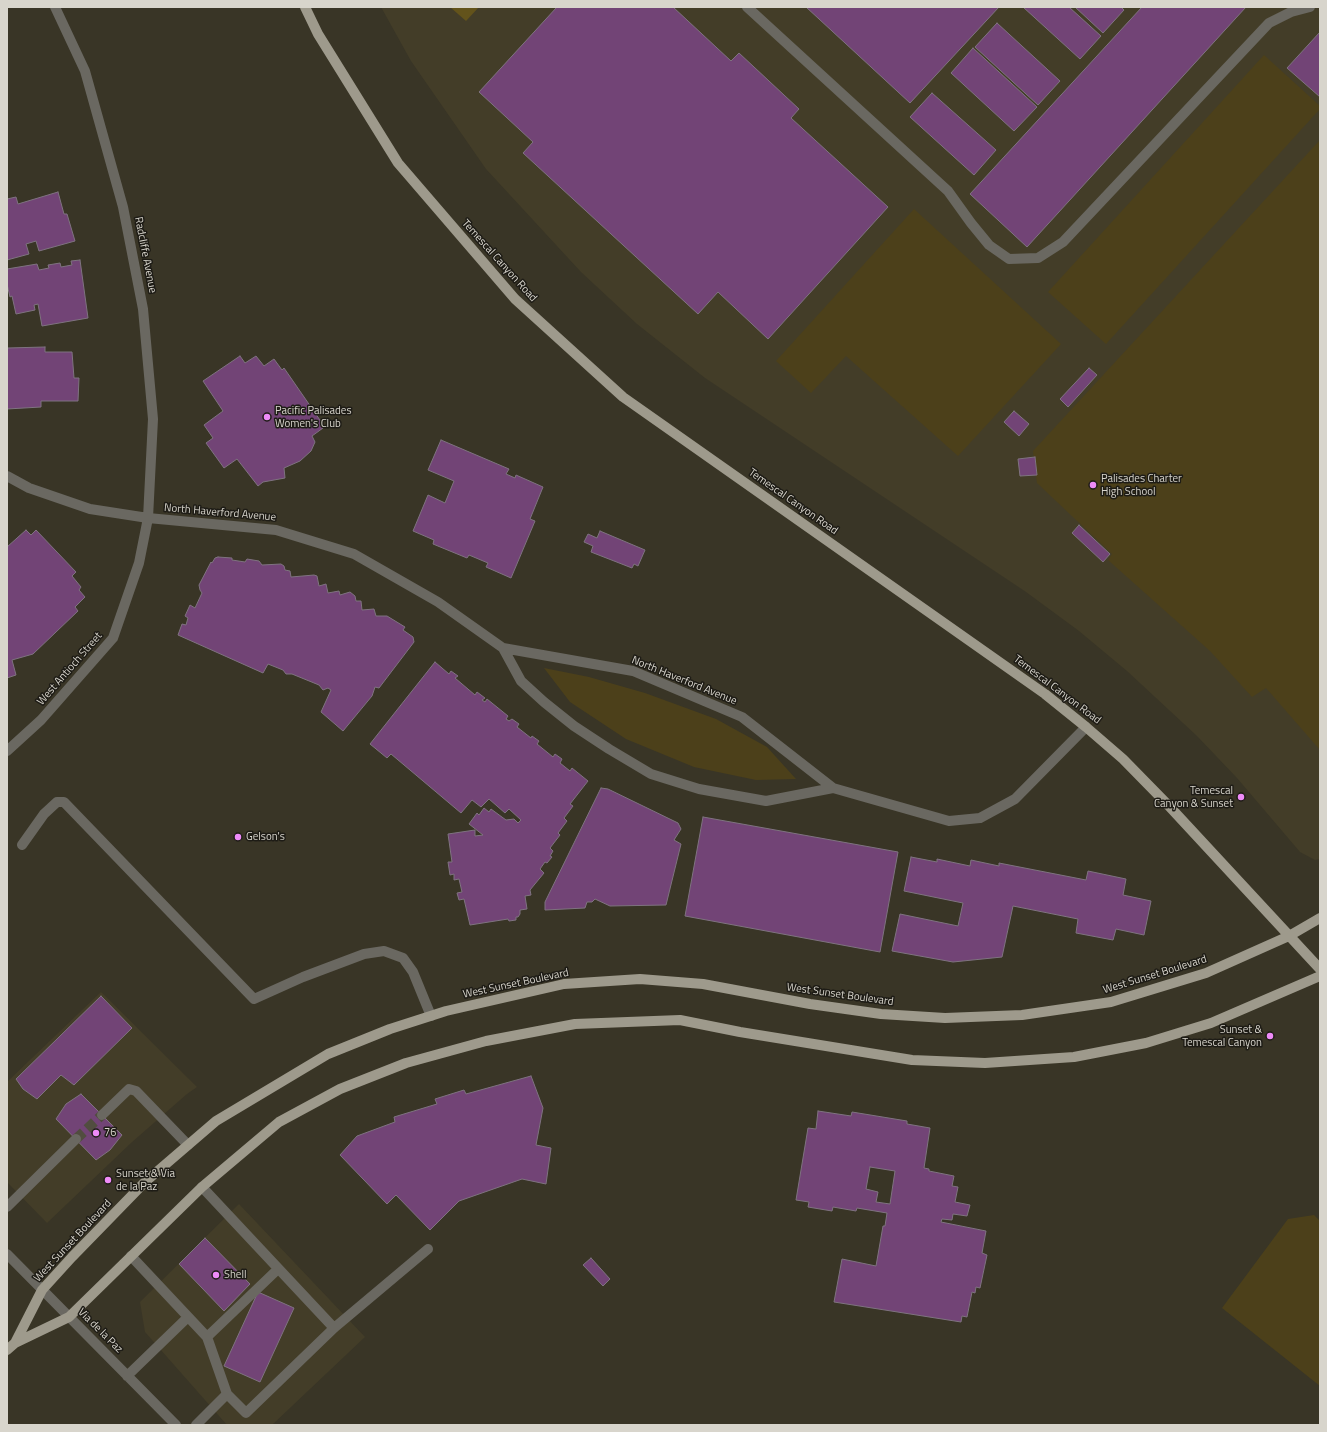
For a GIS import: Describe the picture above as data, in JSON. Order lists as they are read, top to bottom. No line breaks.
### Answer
{"streets":{"main road":["Temescal Canyon Road","West Sunset Boulevard"],"street":["Radcliffe Avenue","North Haverford Avenue","West Antioch Street","Via de la Paz"]},"crossings":[["Radcliffe Avenue","North Haverford Avenue"],["Radcliffe Avenue","West Antioch Street"],["Temescal Canyon Road","North Haverford Avenue"],["Temescal Canyon Road","West Sunset Boulevard"],["North Haverford Avenue","West Antioch Street"],["West Sunset Boulevard","Via de la Paz"]],"places":["Pacific Palisades Women's Club","Palisades Charter High School","Temescal Canyon & Sunset","Gelson's","Sunset & Temescal Canyon","76","Sunset & Via de la Paz","Shell"]}
